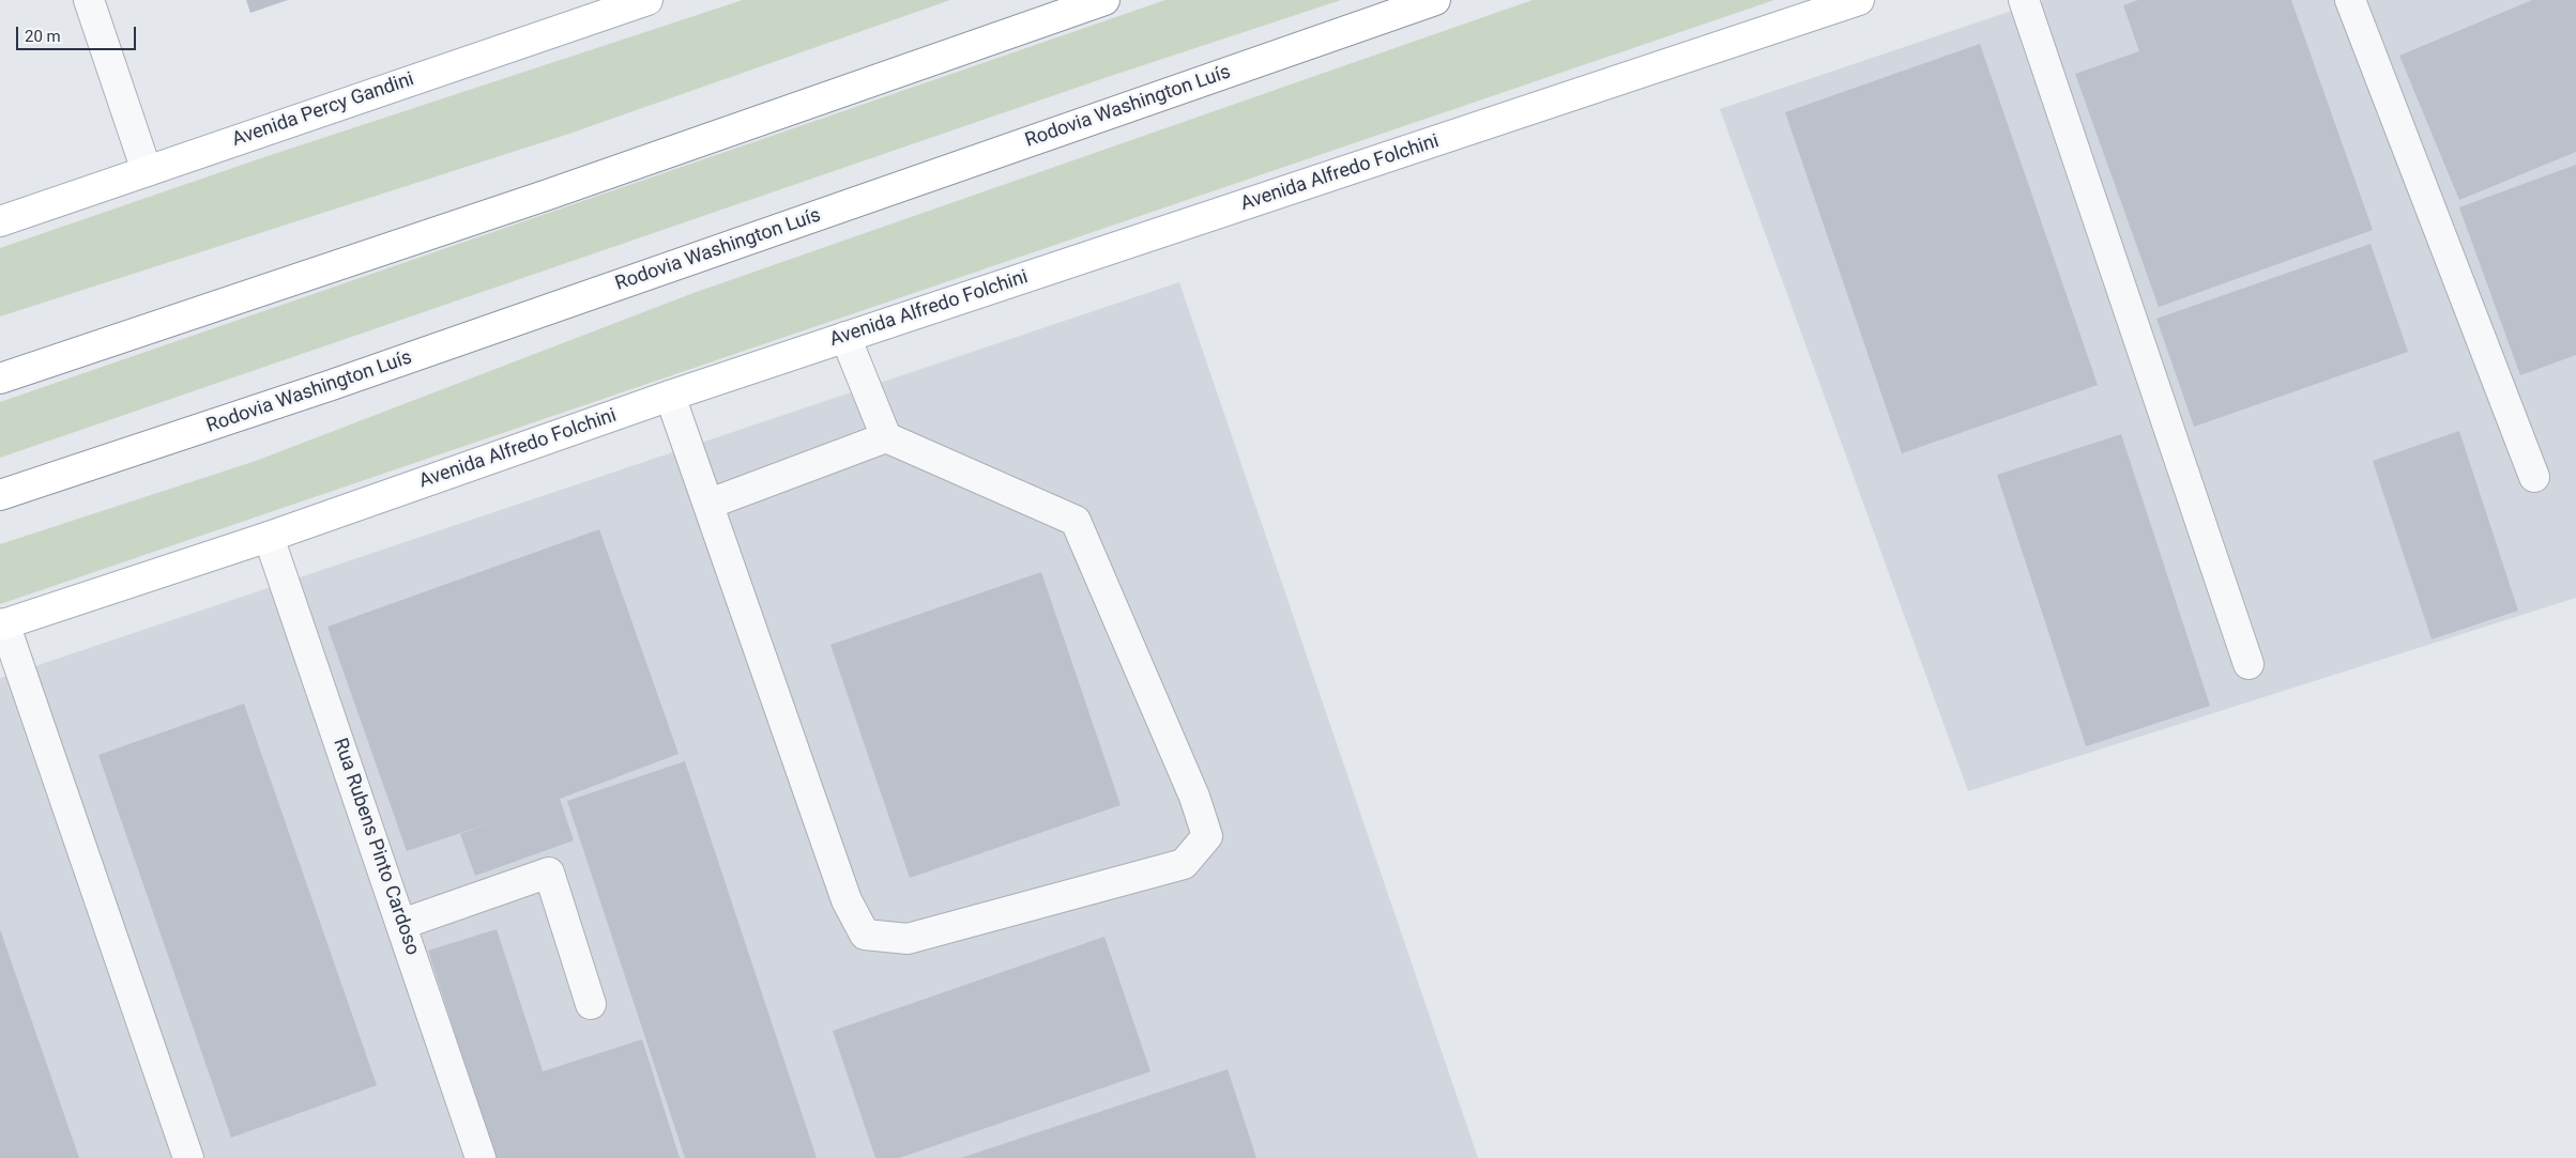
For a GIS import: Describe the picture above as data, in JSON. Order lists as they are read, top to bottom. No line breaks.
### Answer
{"streets":{"main road":["Rodovia Washington Luís","Avenida Percy Gandini","Avenida Alfredo Folchini"],"street":["Rua Rubens Pinto Cardoso"]},"crossings":[["Avenida Alfredo Folchini","Rua Rubens Pinto Cardoso"]],"scale_bar":"20 m"}
